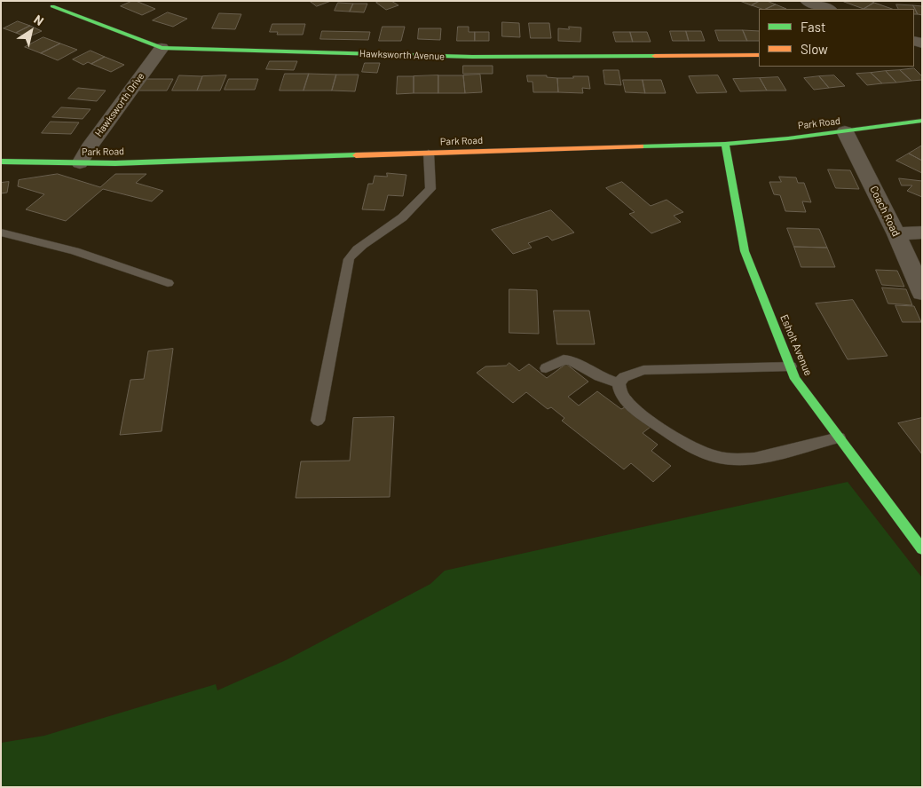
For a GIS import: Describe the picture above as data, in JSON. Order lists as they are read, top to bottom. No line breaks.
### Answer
{"streets":{"street":["Hawksworth Avenue","Hawksworth Drive","Park Road","Coach Road","Esholt Avenue"]},"crossings":[["Hawksworth Avenue","Hawksworth Drive"],["Hawksworth Drive","Park Road"],["Park Road","Coach Road"],["Park Road","Esholt Avenue"]],"legend":["Fast","Slow"],"north":"top right"}
